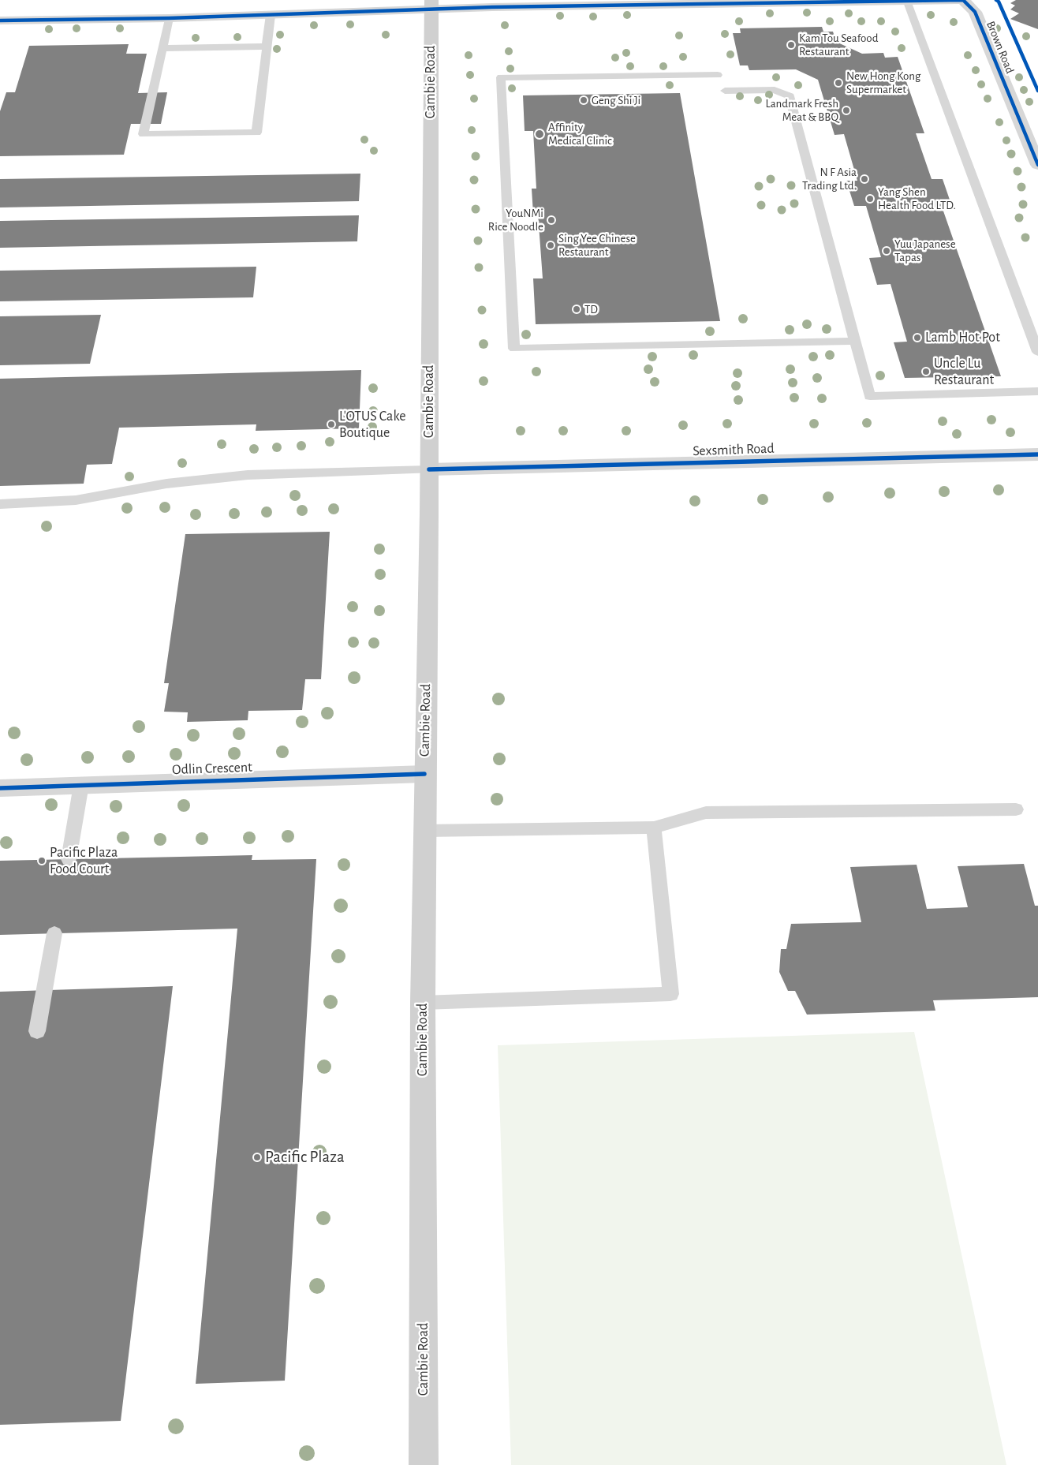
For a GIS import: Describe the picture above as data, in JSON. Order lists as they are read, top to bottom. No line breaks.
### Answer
{"streets":{"main road":["Cambie Road"],"street":["Brown Road","Sexsmith Road","Odlin Crescent"]},"crossings":[["Brown Road","Cambie Road"],["Cambie Road","Sexsmith Road"],["Cambie Road","Odlin Crescent"]],"places":["Kam Tou Seafood Restaurant","New Hong Kong Supermarket","Geng Shi Ji","Landmark Fresh Meat & BBQ","Affinity Medical Clinic","N F Asia Trading Ltd.","Yang Shen Health Food LTD.","YouNMi Rice Noodle","Sing Yee Chinese Restaurant","Yuu Japanese Tapas","TD","Lamb Hot Pot","Uncle Lu Restaurant","L'OTUS Cake Boutique","Pacific Plaza Food Court","Pacific Plaza"]}
